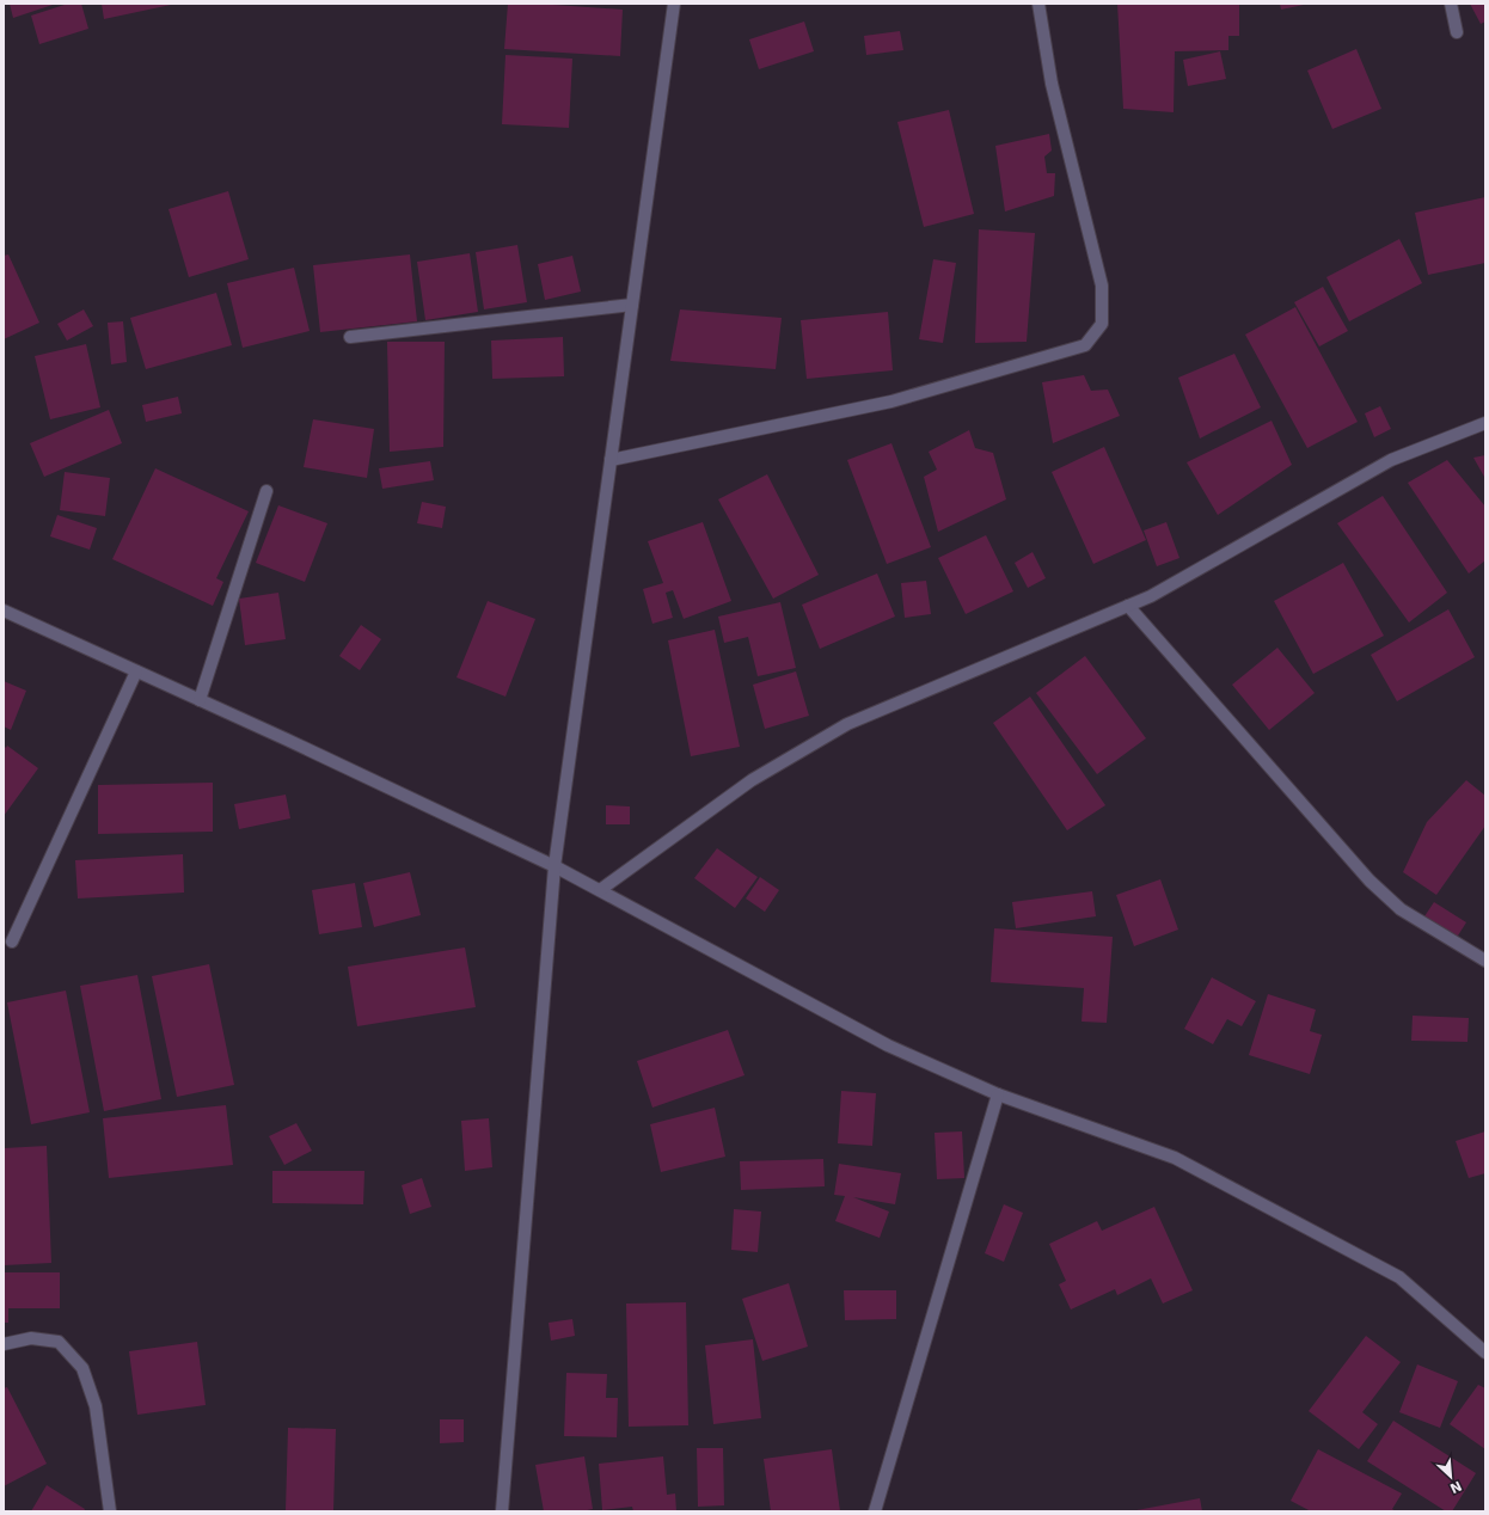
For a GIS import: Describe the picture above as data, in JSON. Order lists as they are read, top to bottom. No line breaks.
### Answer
{"north":"bottom right"}
